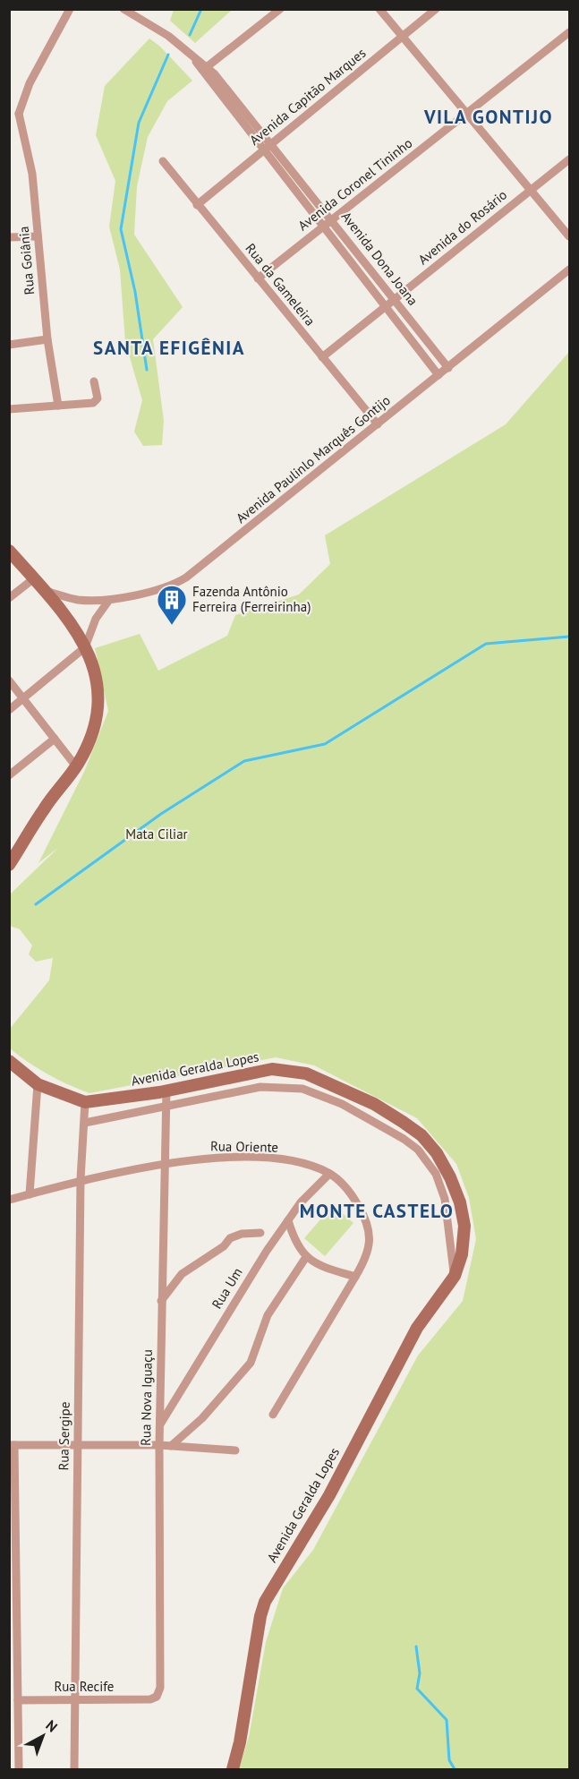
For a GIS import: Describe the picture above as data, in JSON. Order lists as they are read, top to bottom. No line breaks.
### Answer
{"streets":{"main road":["Avenida Geralda Lopes"],"street":["Avenida Capitão Marques","Avenida Coronel Tininho","Avenida do Rosário","Avenida Dona Joana","Rua Goiânia","Rua da Gameleira","Avenida Paulinlo Marquês Gontijo","Rua Oriente","Rua Um","Rua Nova Iguaçu","Rua Sergipe","Rua Recife"]},"crossings":[["Avenida Capitão Marques","Avenida Dona Joana"],["Avenida Capitão Marques","Rua da Gameleira"],["Avenida Coronel Tininho","Avenida Dona Joana"],["Avenida Coronel Tininho","Rua da Gameleira"],["Avenida do Rosário","Avenida Dona Joana"],["Avenida do Rosário","Rua da Gameleira"],["Avenida Dona Joana","Avenida Paulinlo Marquês Gontijo"],["Rua da Gameleira","Avenida Paulinlo Marquês Gontijo"],["Avenida Geralda Lopes","Rua Nova Iguaçu"],["Avenida Geralda Lopes","Rua Sergipe"],["Rua Oriente","Rua Um"],["Rua Oriente","Rua Nova Iguaçu"],["Rua Oriente","Rua Sergipe"],["Rua Um","Rua Nova Iguaçu"],["Rua Nova Iguaçu","Rua Recife"],["Rua Sergipe","Rua Recife"]],"districts":["VILA GONTIJO","SANTA EFIGÊNIA","MONTE CASTELO"],"parks":["Mata Ciliar"],"places":{"building":["Fazenda Antônio Ferreira (Ferreirinha)"]},"north":"top right"}
